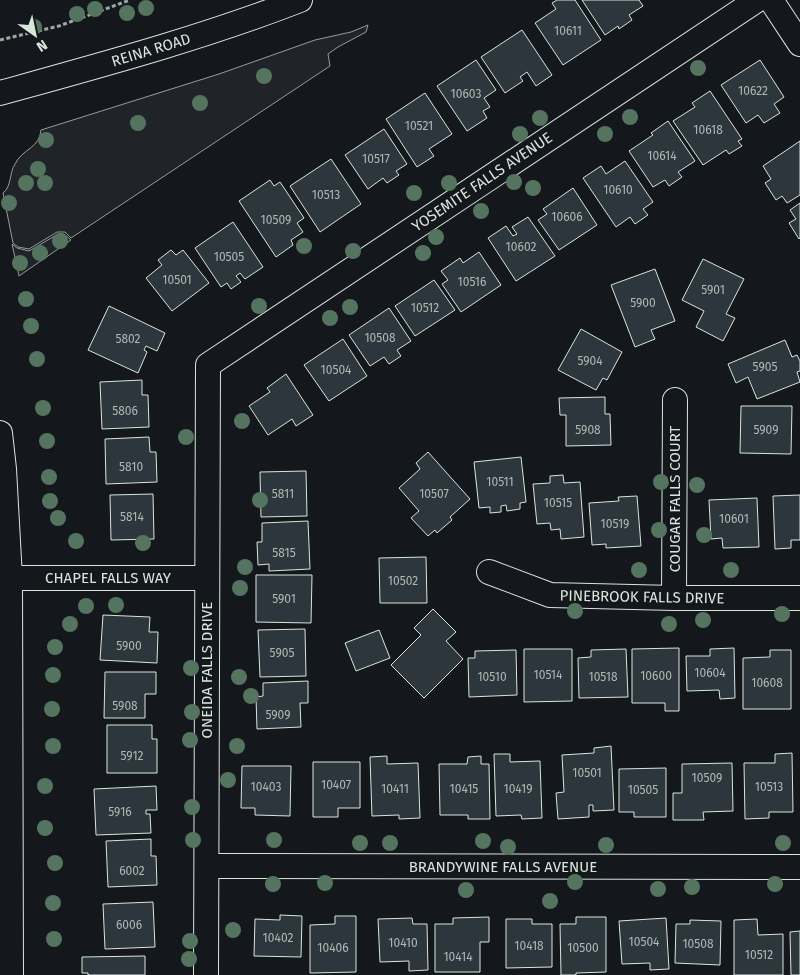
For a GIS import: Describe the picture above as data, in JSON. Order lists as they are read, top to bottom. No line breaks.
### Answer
{"streets":{"street":["REINA ROAD","YOSEMITE FALLS AVENUE","COUGAR FALLS COURT","CHAPEL FALLS WAY","PINEBROOK FALLS DRIVE","ONEIDA FALLS DRIVE","BRANDYWINE FALLS AVENUE"]},"crossings":[["YOSEMITE FALLS AVENUE","ONEIDA FALLS DRIVE"],["COUGAR FALLS COURT","PINEBROOK FALLS DRIVE"],["CHAPEL FALLS WAY","ONEIDA FALLS DRIVE"],["ONEIDA FALLS DRIVE","BRANDYWINE FALLS AVENUE"]],"house_numbers":["10611","10622","10603","10521","10618","10614","10517","10610","10513","10606","10509","10602","10505","10501","10516","5901","5900","10512","10508","5802","5904","5905","10504","5806","5908","5909","5810","10511","5811","10507","10515","5814","10601","10519","5815","10502","5901","5900","5905","10604","10514","10600","10510","10518","10608","5908","5909","5912","10501","10509","10407","10403","10513","10411","10415","10419","10505","5916","6002","6006","10402","10504","10410","10508","10418","10406","10500","10512","10414"],"north":"bottom right"}
